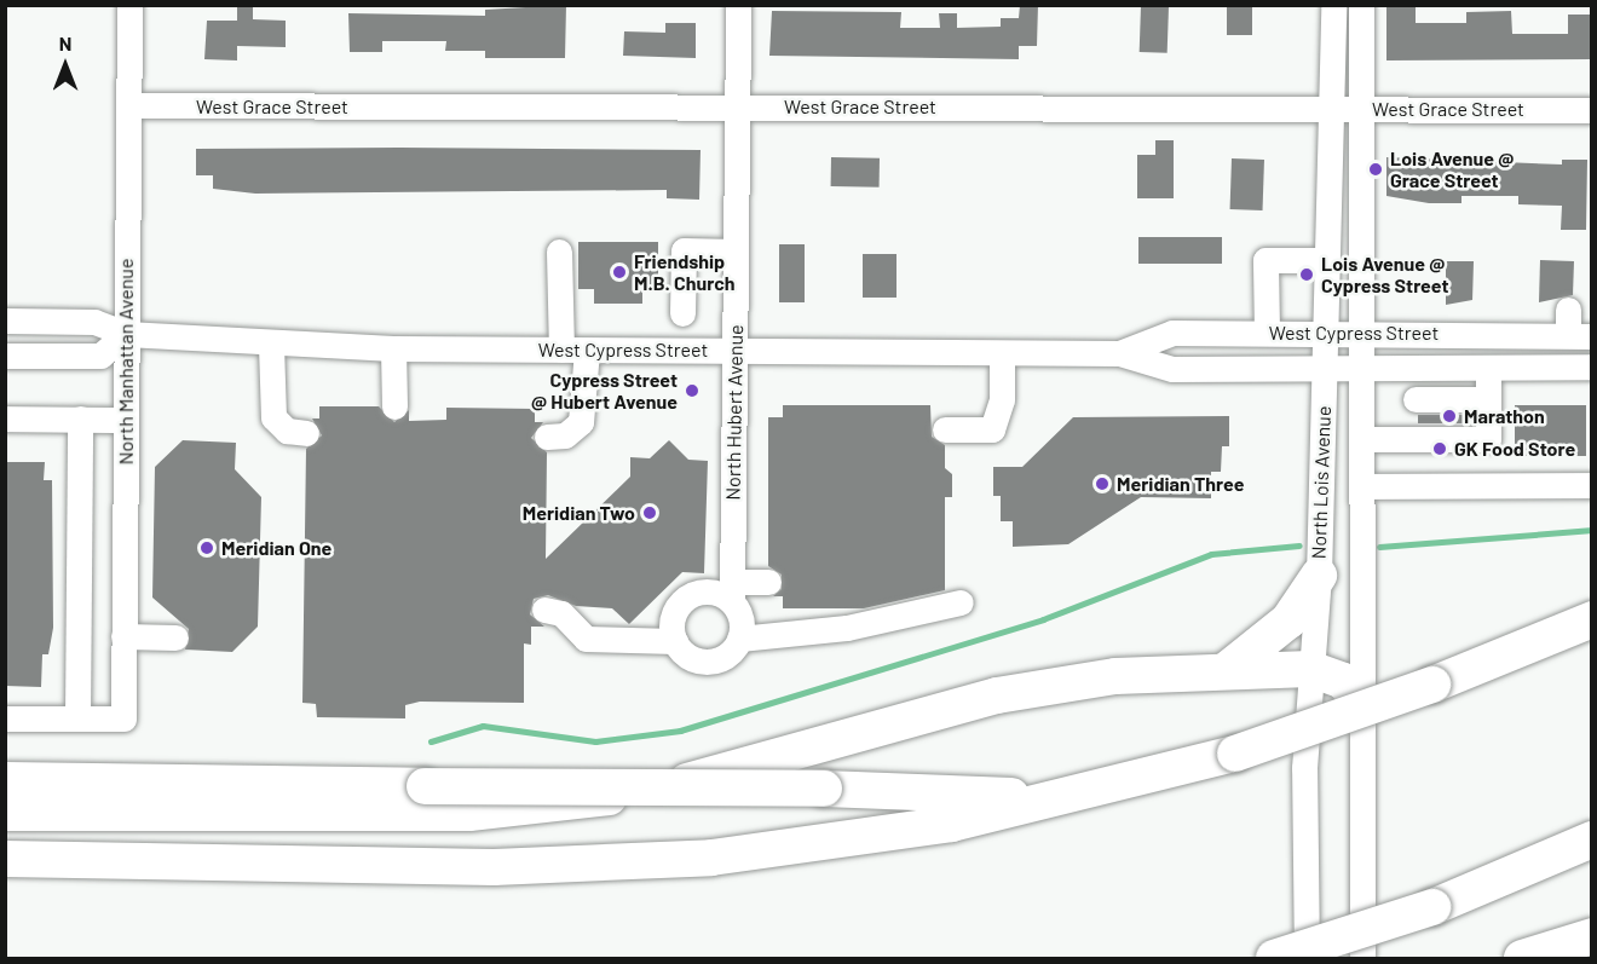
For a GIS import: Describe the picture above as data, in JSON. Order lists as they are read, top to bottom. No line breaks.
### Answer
{"streets":{"street":["West Grace Street","West Cypress Street","North Manhattan Avenue","North Hubert Avenue","North Lois Avenue"]},"crossings":[["West Grace Street","North Manhattan Avenue"],["West Grace Street","North Hubert Avenue"],["West Grace Street","North Lois Avenue"],["West Cypress Street","North Manhattan Avenue"],["West Cypress Street","North Hubert Avenue"],["West Cypress Street","North Lois Avenue"]],"places":["Lois Avenue @ Grace Street","Friendship M.B. Church","Lois Avenue @ Cypress Street","Cypress Street @ Hubert Avenue","Marathon","GK Food Store","Meridian Three","Meridian Two","Meridian One"],"north":"top"}
